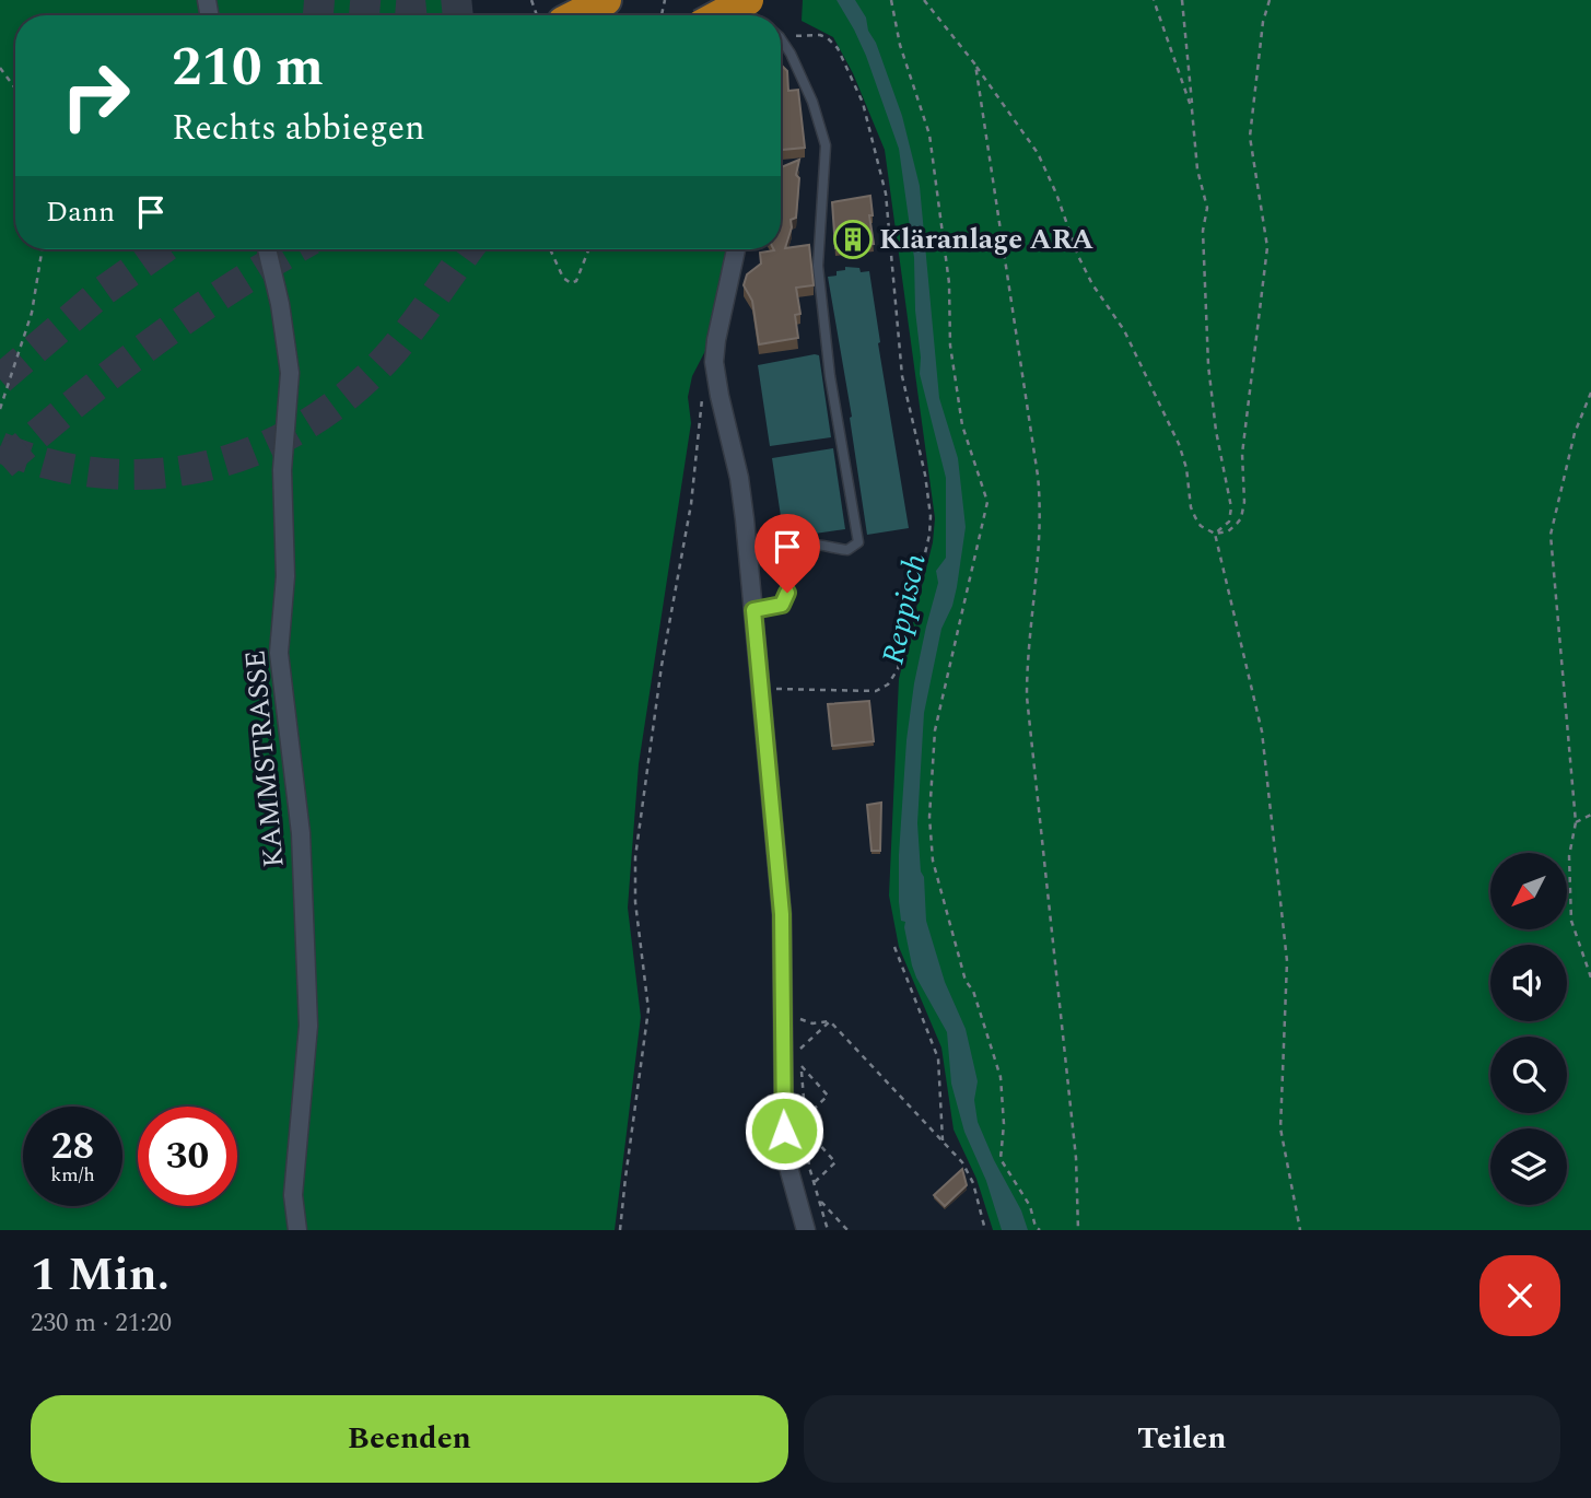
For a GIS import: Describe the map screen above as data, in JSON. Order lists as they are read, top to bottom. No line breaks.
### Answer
{"streets":{"street":["KAMMSTRASSE"]},"water":["Reppisch"],"places":{"building":["Kläranlage ARA"]},"north":"bottom left","page":{"turn":["210 m","Rechts abbiegen"],"then":"Dann","speed":"28 km/h","limit":"30","heading":["1 Min.","230 m · 21:20"],"buttons":["Beenden","Teilen"]}}
